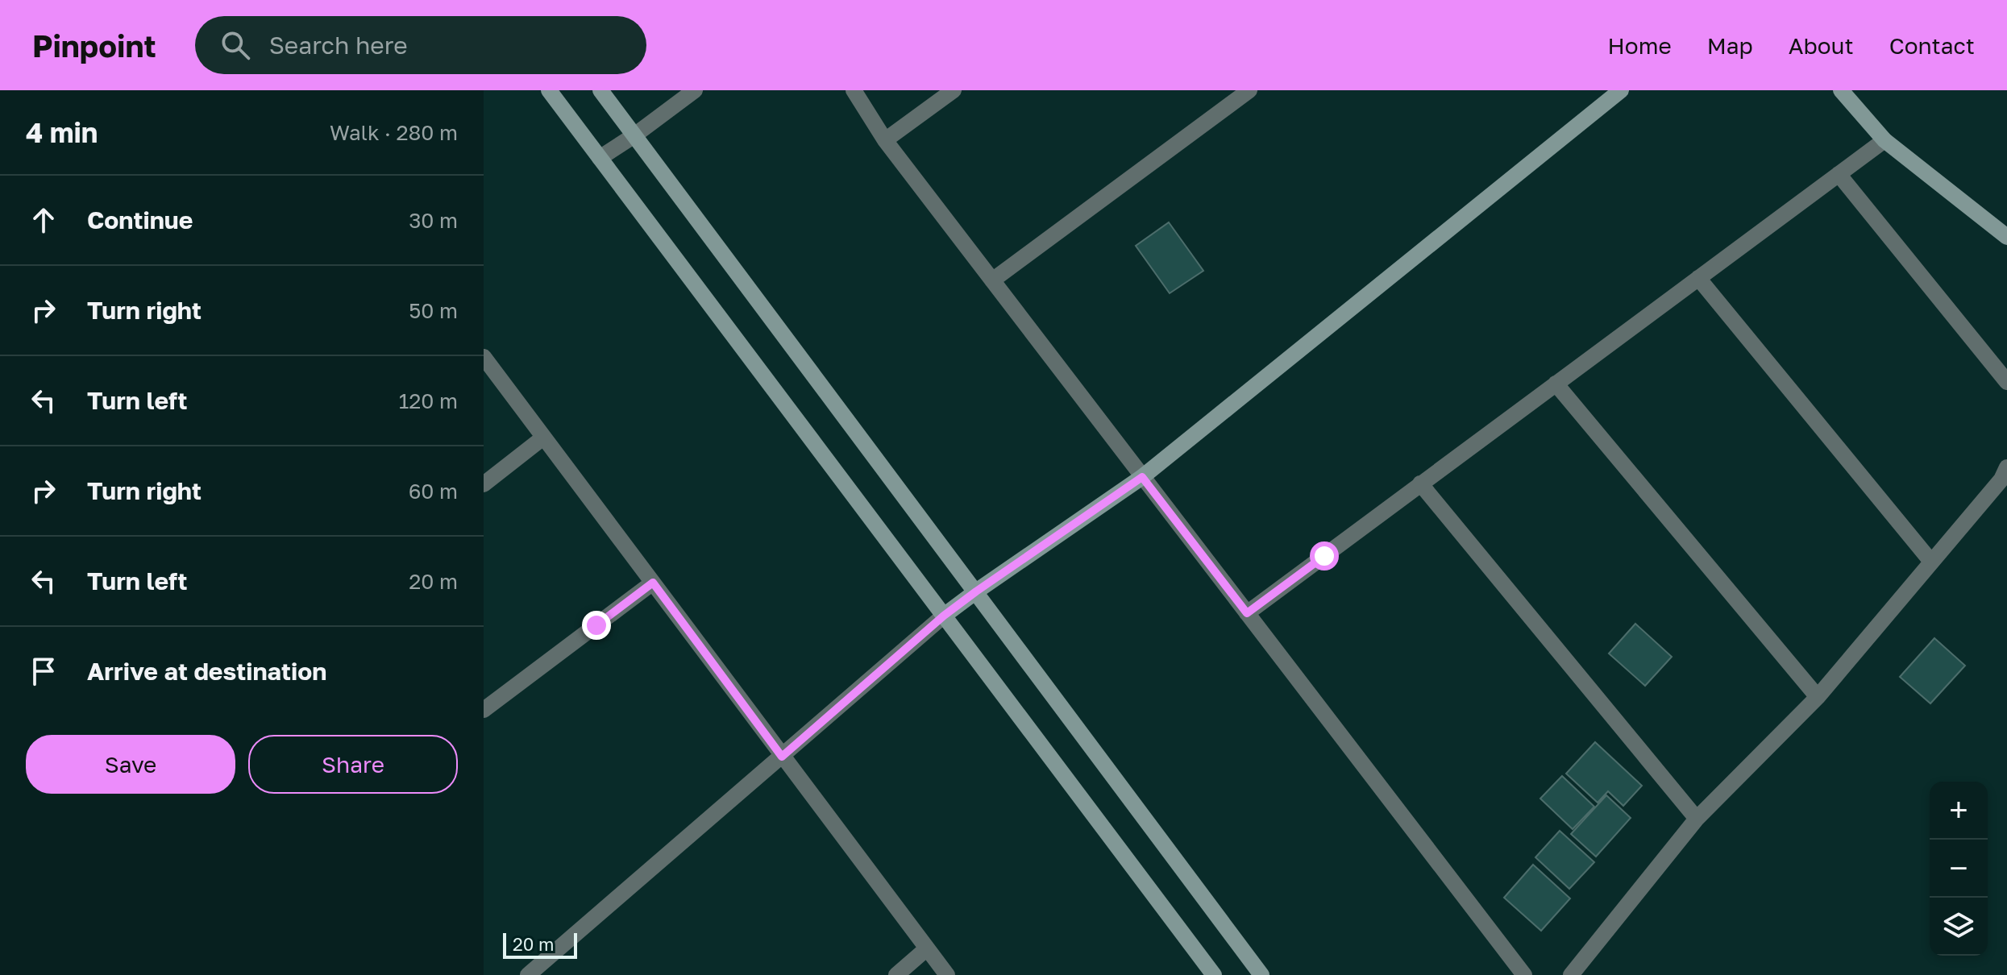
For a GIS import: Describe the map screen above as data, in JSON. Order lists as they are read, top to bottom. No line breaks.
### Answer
{"scale_bar":"20 m","page":{"header":"Pinpoint","search":"Search here","nav":["Home","Map","About","Contact"],"heading":["4 min","Walk · 280 m"],"list":[["Continue","30 m"],["Turn right","50 m"],["Turn left","120 m"],["Turn right","60 m"],["Turn left","20 m"],"Arrive at destination"],"buttons":["Save","Share"],"map_buttons":["+","−"],"scale":"20 m"}}
